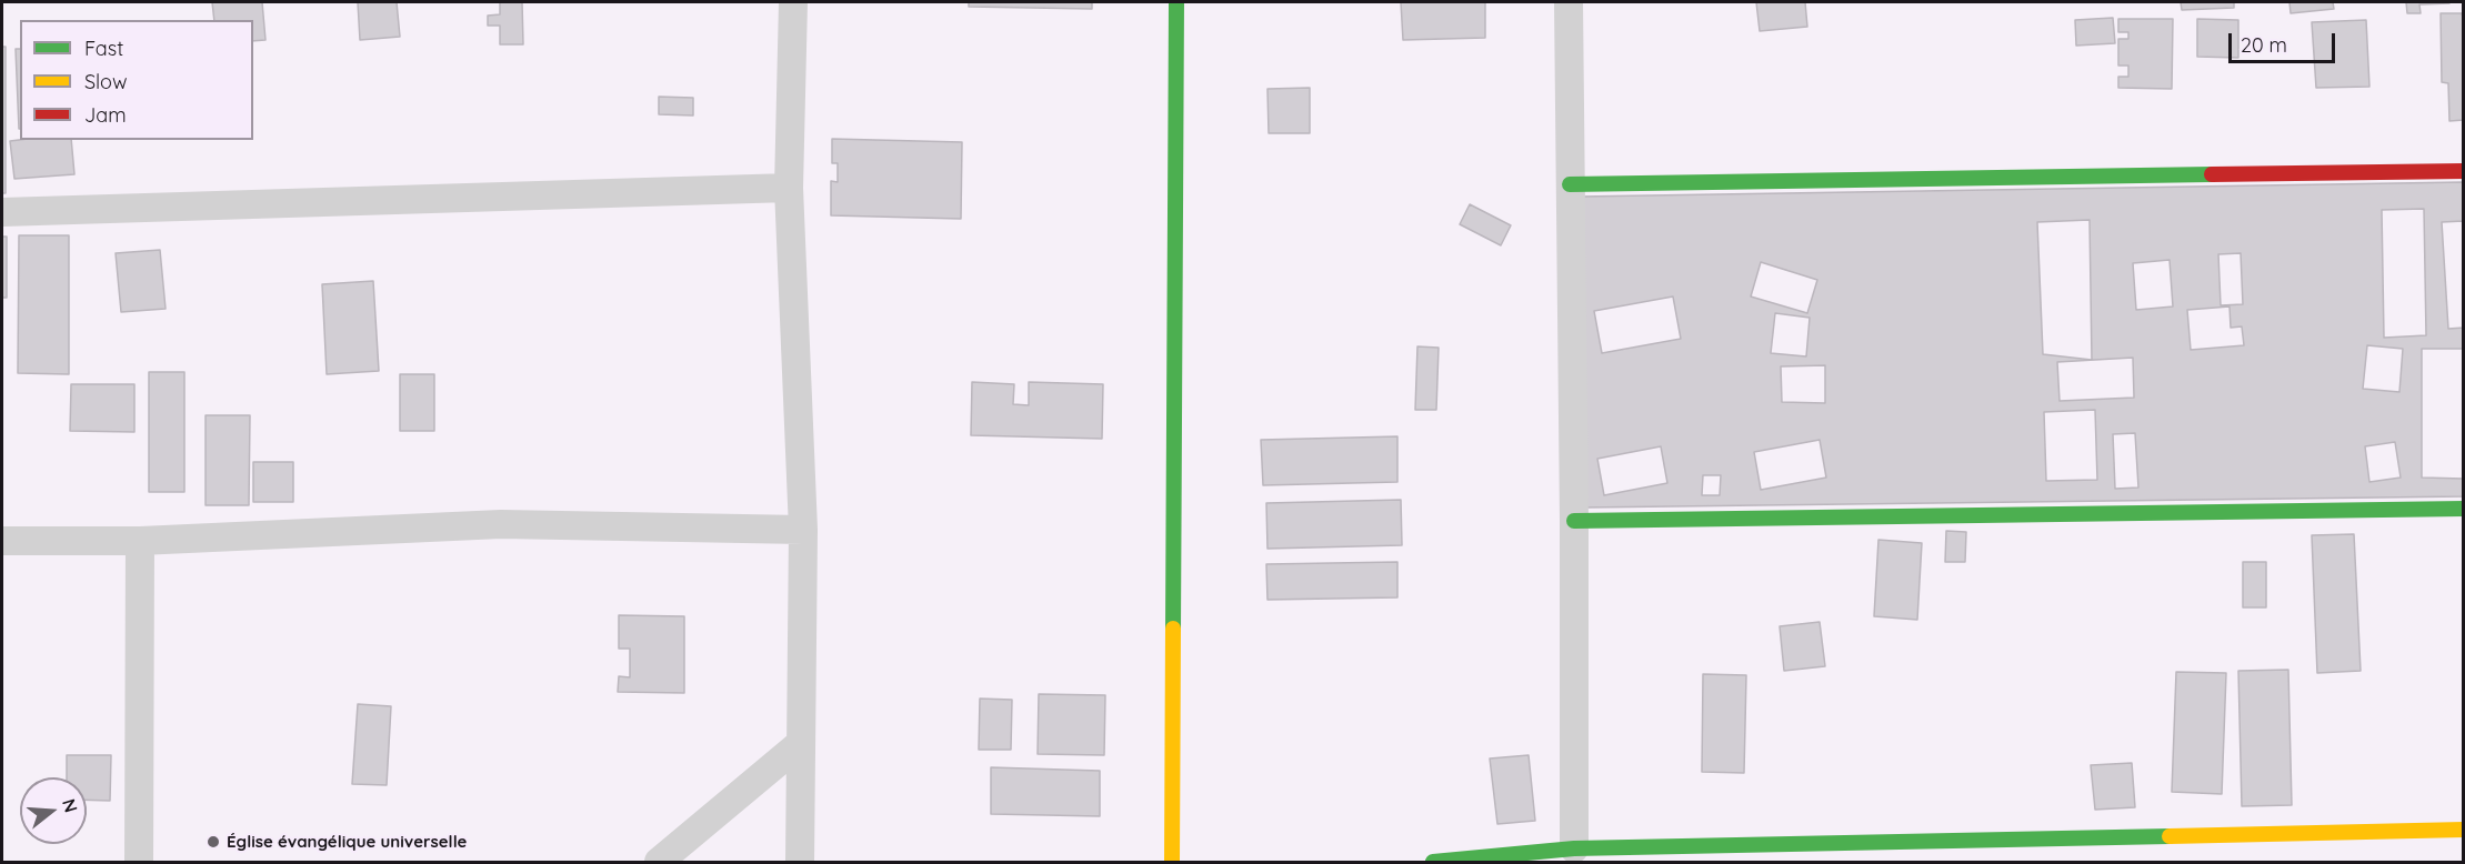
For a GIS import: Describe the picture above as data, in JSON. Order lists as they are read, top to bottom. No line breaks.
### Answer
{"places":["Église évangélique universelle"],"legend":["Fast","Slow","Jam"],"scale_bar":"20 m","north":"right"}
